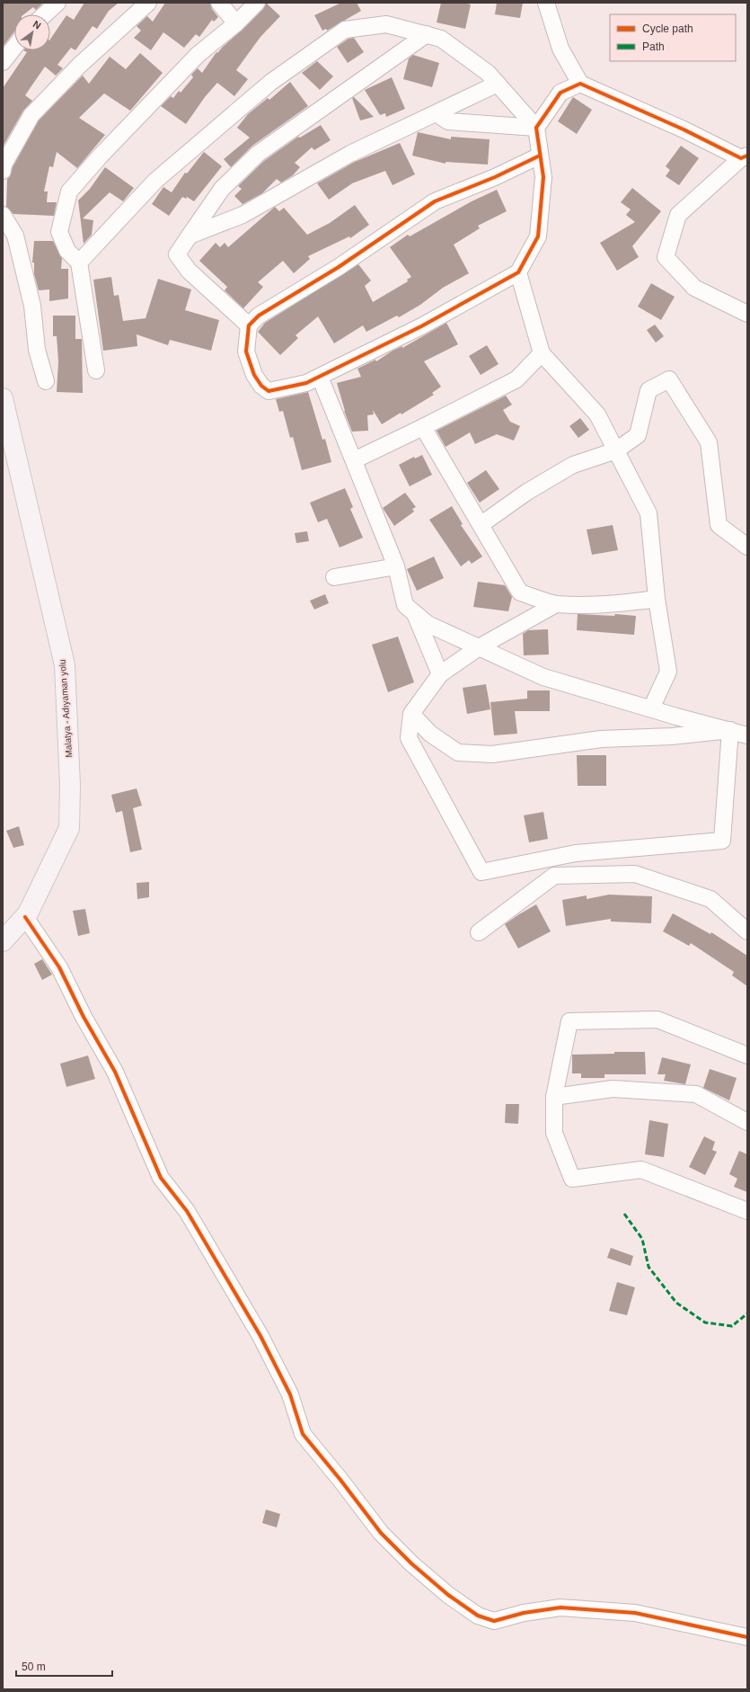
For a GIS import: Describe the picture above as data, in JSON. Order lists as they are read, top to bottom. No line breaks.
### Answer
{"streets":{"main road":["Malatya - Adıyaman yolu"]},"legend":["Cycle path","Path"],"scale_bar":"50 m","north":"top right"}
